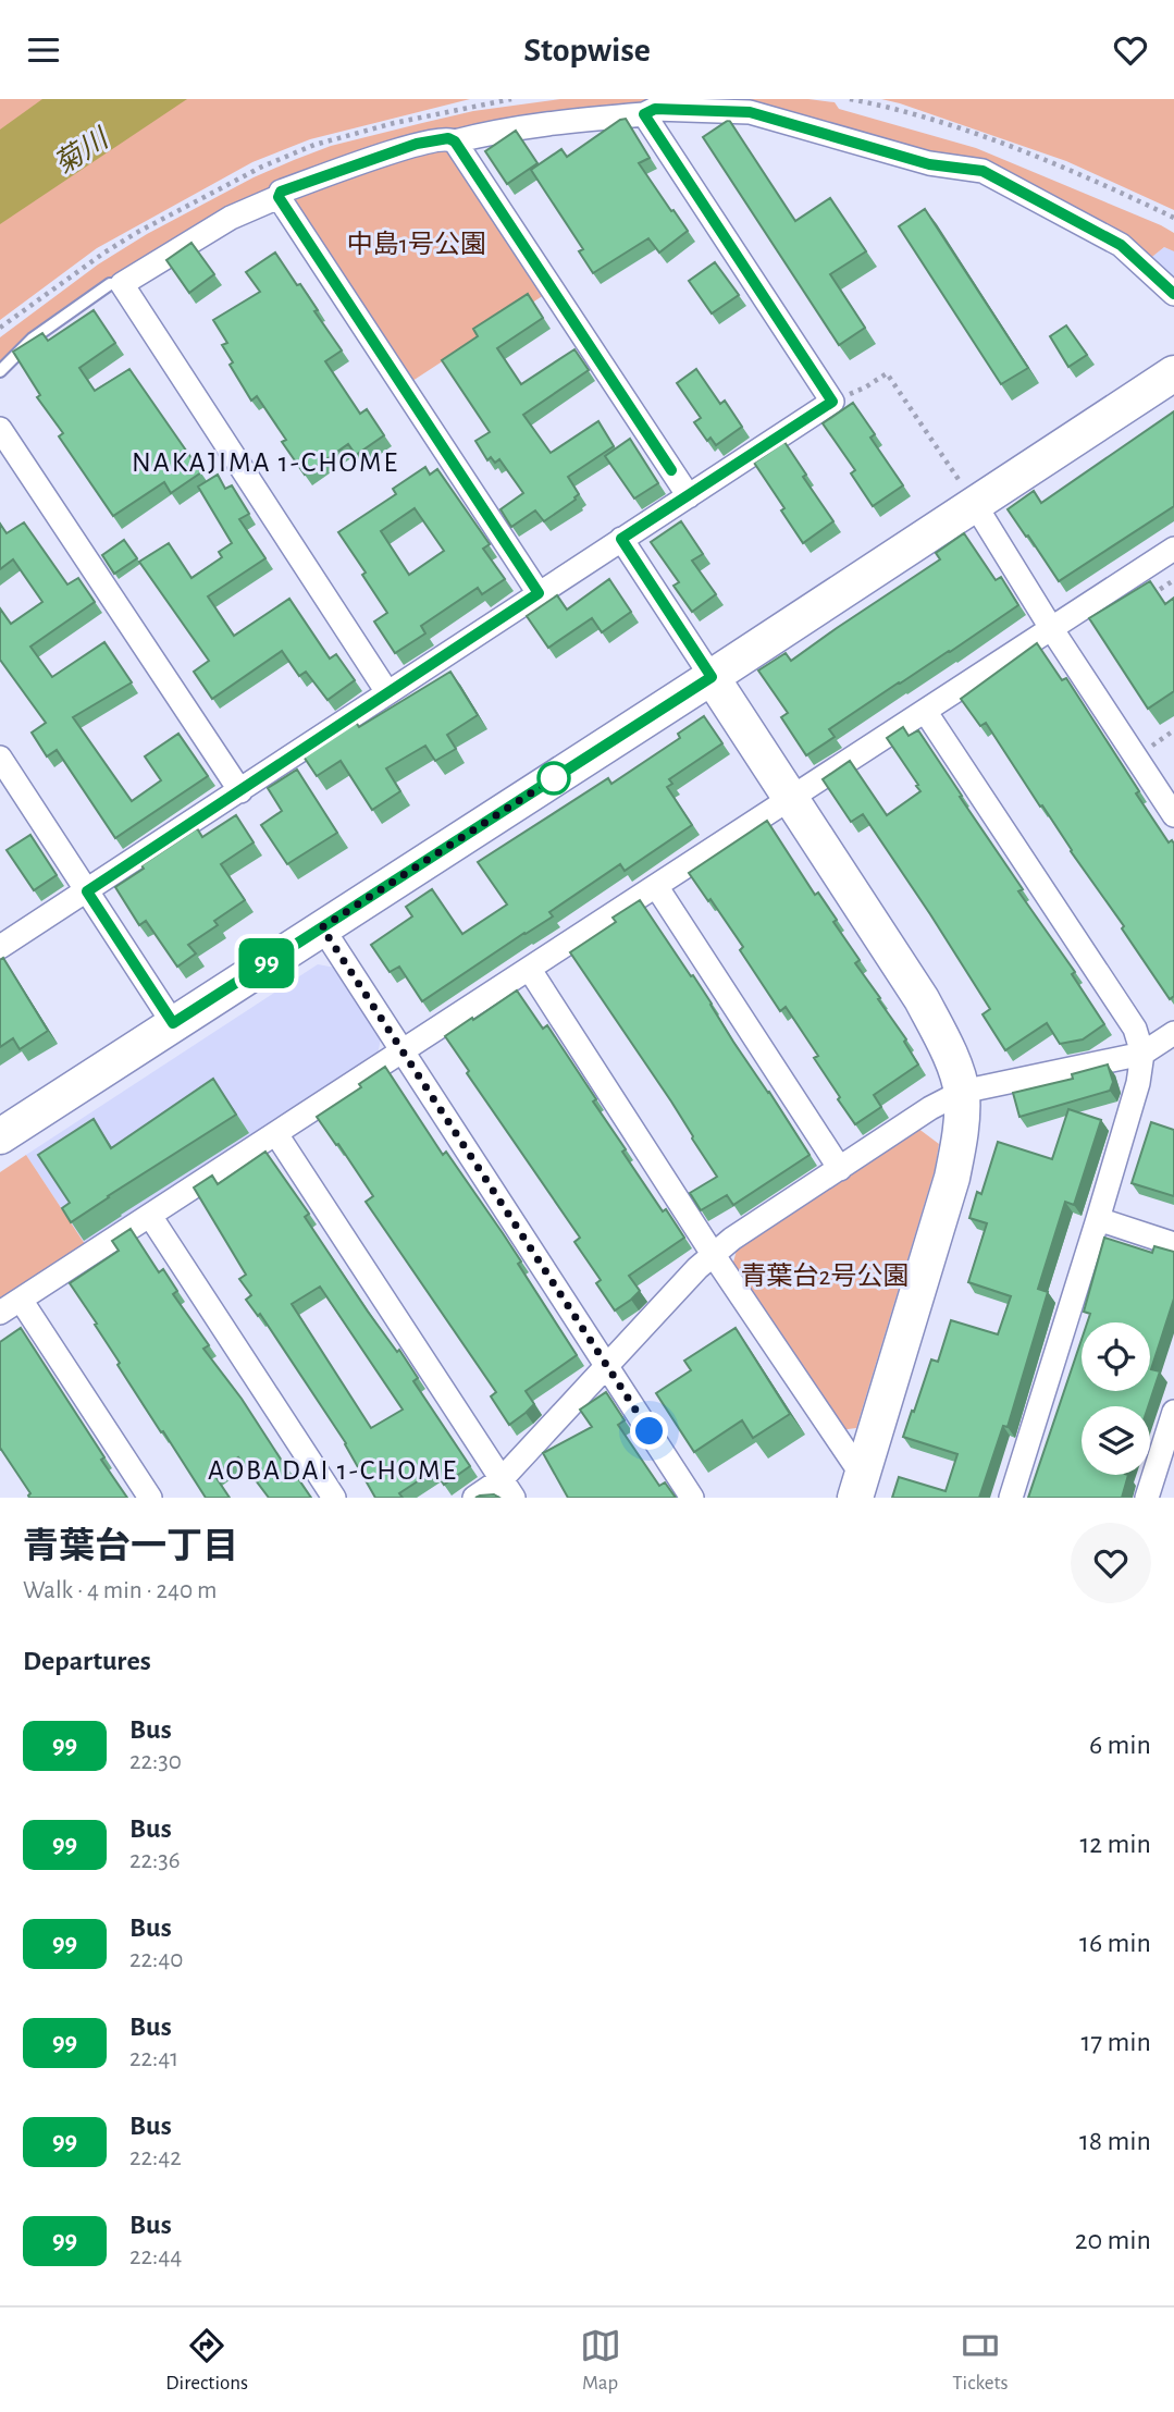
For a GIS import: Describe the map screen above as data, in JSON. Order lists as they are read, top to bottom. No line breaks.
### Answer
{"districts":["NAKAJIMA 1-CHOME","AOBADAI 1-CHOME"],"water":["菊川"],"parks":["中島1号公園","青葉台2号公園"],"lines":["bus line 99"],"page":{"header":"Stopwise","on_map":"99","heading":[["青葉台一丁目","Walk · 4 min · 240 m"],"Departures"],"list":[{"mark":"99","name":"Bus","note":"22:30","value":"6 min"},{"mark":"99","name":"Bus","note":"22:36","value":"12 min"},{"mark":"99","name":"Bus","note":"22:40","value":"16 min"},{"mark":"99","name":"Bus","note":"22:41","value":"17 min"},{"mark":"99","name":"Bus","note":"22:42","value":"18 min"},{"mark":"99","name":"Bus","note":"22:44","value":"20 min"}],"tabs":["Directions","Map","Tickets"]}}
